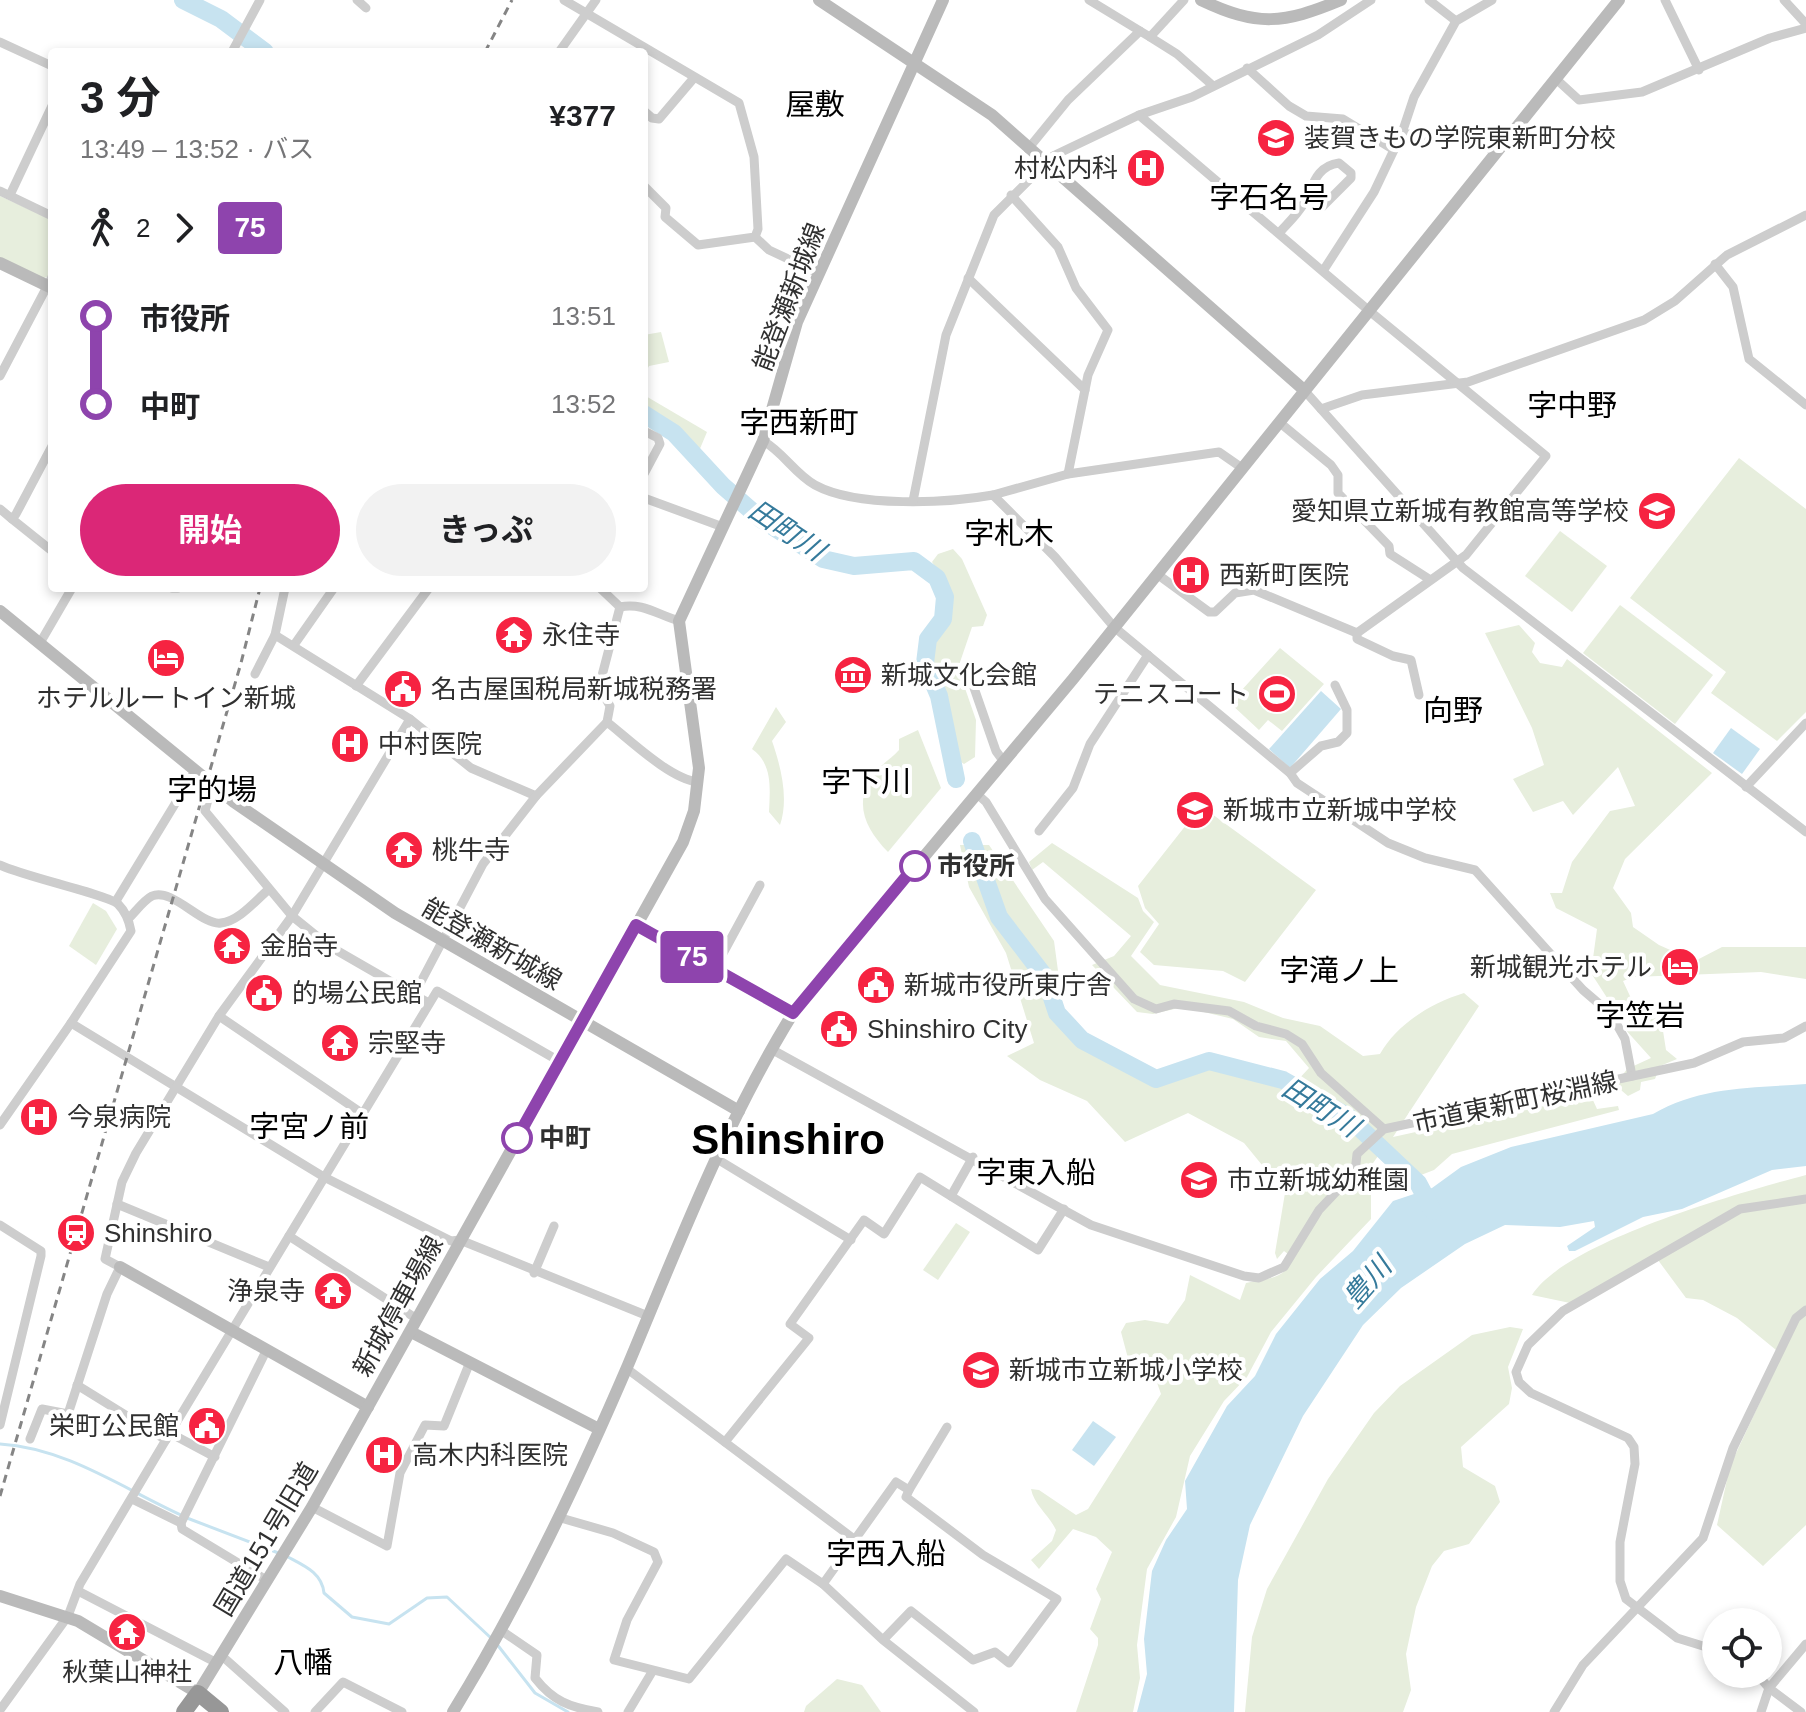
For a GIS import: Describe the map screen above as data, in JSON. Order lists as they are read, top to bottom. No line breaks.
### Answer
{"streets":{"street":["能登瀬新城線","市道東新町桜淵線","新城停車場線","国道151号旧道"]},"crossings":[["能登瀬新城線","新城停車場線"],["新城停車場線","国道151号旧道"]],"districts":["屋敷","字石名号","字中野","字西新町","字札木","向野","字下川","字的場","字滝ノ上","字笠岩","字宮ノ前","Shinshiro","字東入船","字西入船","八幡"],"water":["田町川","豊川"],"places":{"school or university":["装賀きもの学院東新町分校","愛知県立新城有教館高等学校","新城市立新城中学校","市立新城幼稚園","新城市立新城小学校"],"hospital":["村松内科","西新町医院","中村医院","今泉病院","高木内科医院"],"temple":["永住寺","桃牛寺","金胎寺","宗堅寺","浄泉寺","秋葉山神社"],"hotel":["ホテルルートイン新城","新城観光ホテル"],"museum":["新城文化会館"],"public building":["名古屋国税局新城税務署","新城市役所東庁舎","的場公民館","Shinshiro City","栄町公民館"],"sports":["テニスコート"],"other":["市役所","中町"],"station":["Shinshiro"]},"lines":["bus line 75"],"page":{"on_map":"75","heading":["3 分","13:49 – 13:52 · バス","¥377"],"legs":["2","75"],"list":[{"name":"市役所","value":"13:51"},{"name":"中町","value":"13:52"}],"buttons":["開始","きっぷ"]}}
